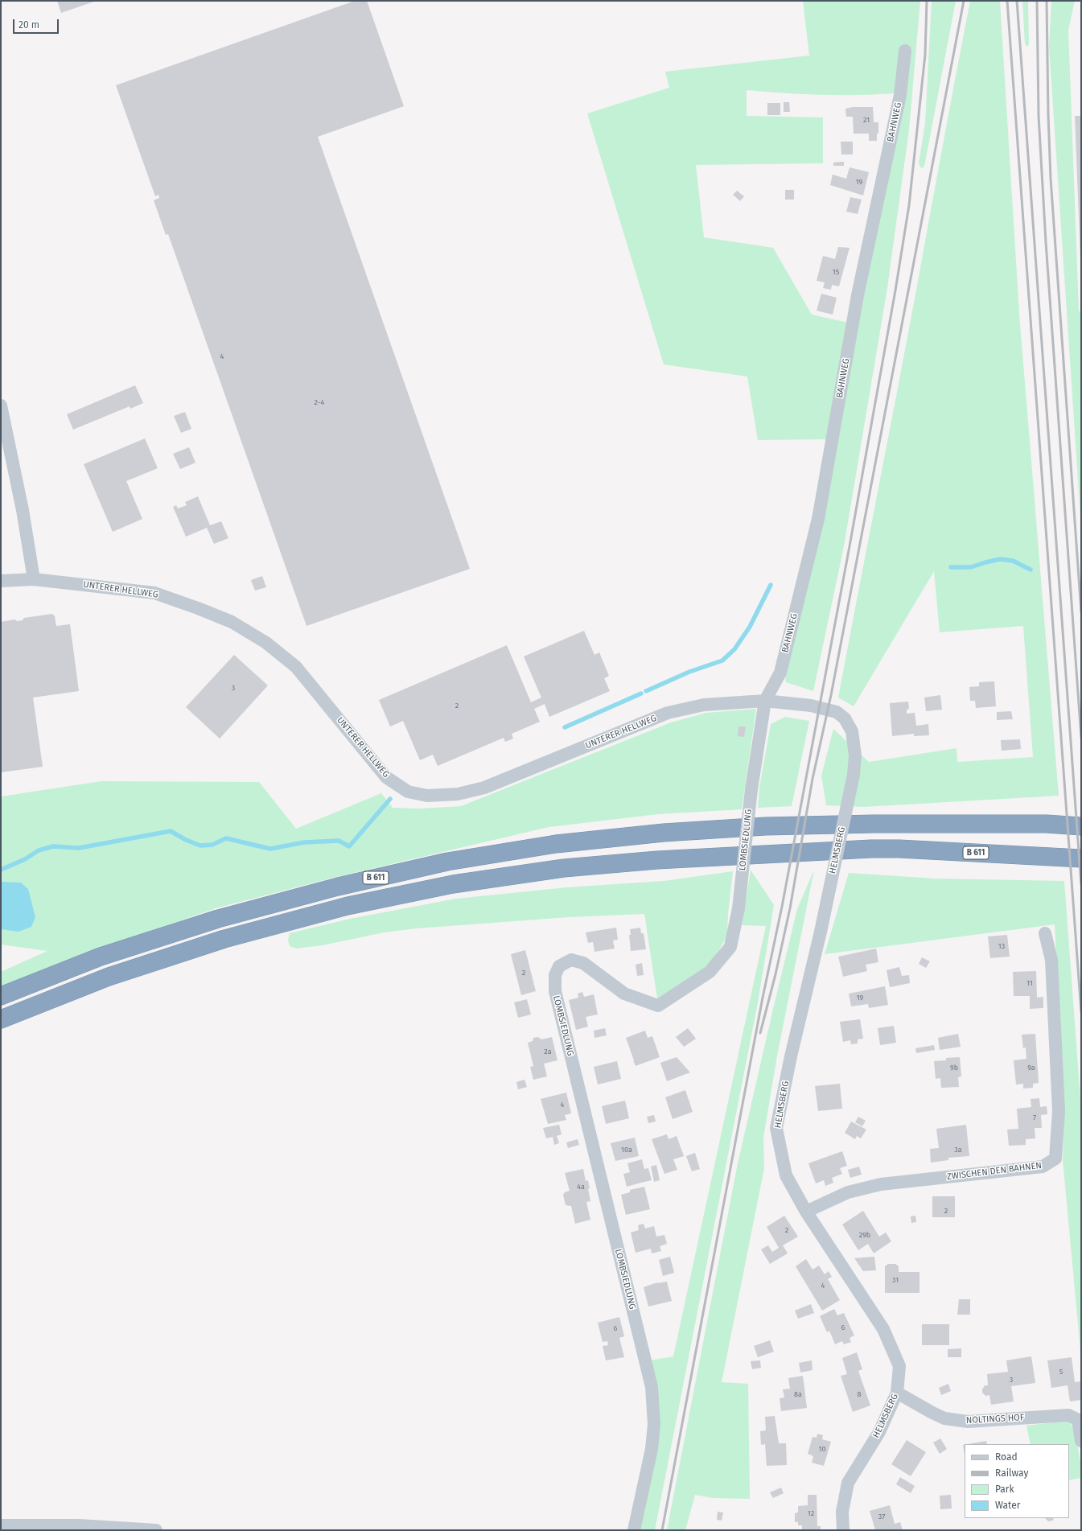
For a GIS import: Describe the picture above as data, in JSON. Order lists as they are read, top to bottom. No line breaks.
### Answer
{"streets":{"highway":["B 611"],"street":["BAHNWEG","UNTERER HELLWEG","LOMBSIEDLUNG","HELMSBERG","ZWISCHEN DEN BAHNEN","NOLTINGS HOF"]},"crossings":[["BAHNWEG","UNTERER HELLWEG"],["BAHNWEG","LOMBSIEDLUNG"],["UNTERER HELLWEG","LOMBSIEDLUNG"],["UNTERER HELLWEG","HELMSBERG"],["HELMSBERG","ZWISCHEN DEN BAHNEN"],["HELMSBERG","NOLTINGS HOF"]],"house_numbers":["21","19","15","4","2-4","3","2","13","2","11","19","2a","9b","9a","4","7","10a","3a","4a","2","2","29b","31","4","6","6","5","3","8a","8","10","12","37"],"legend":["Road","Railway","Park","Water"],"scale_bar":"20 m"}
